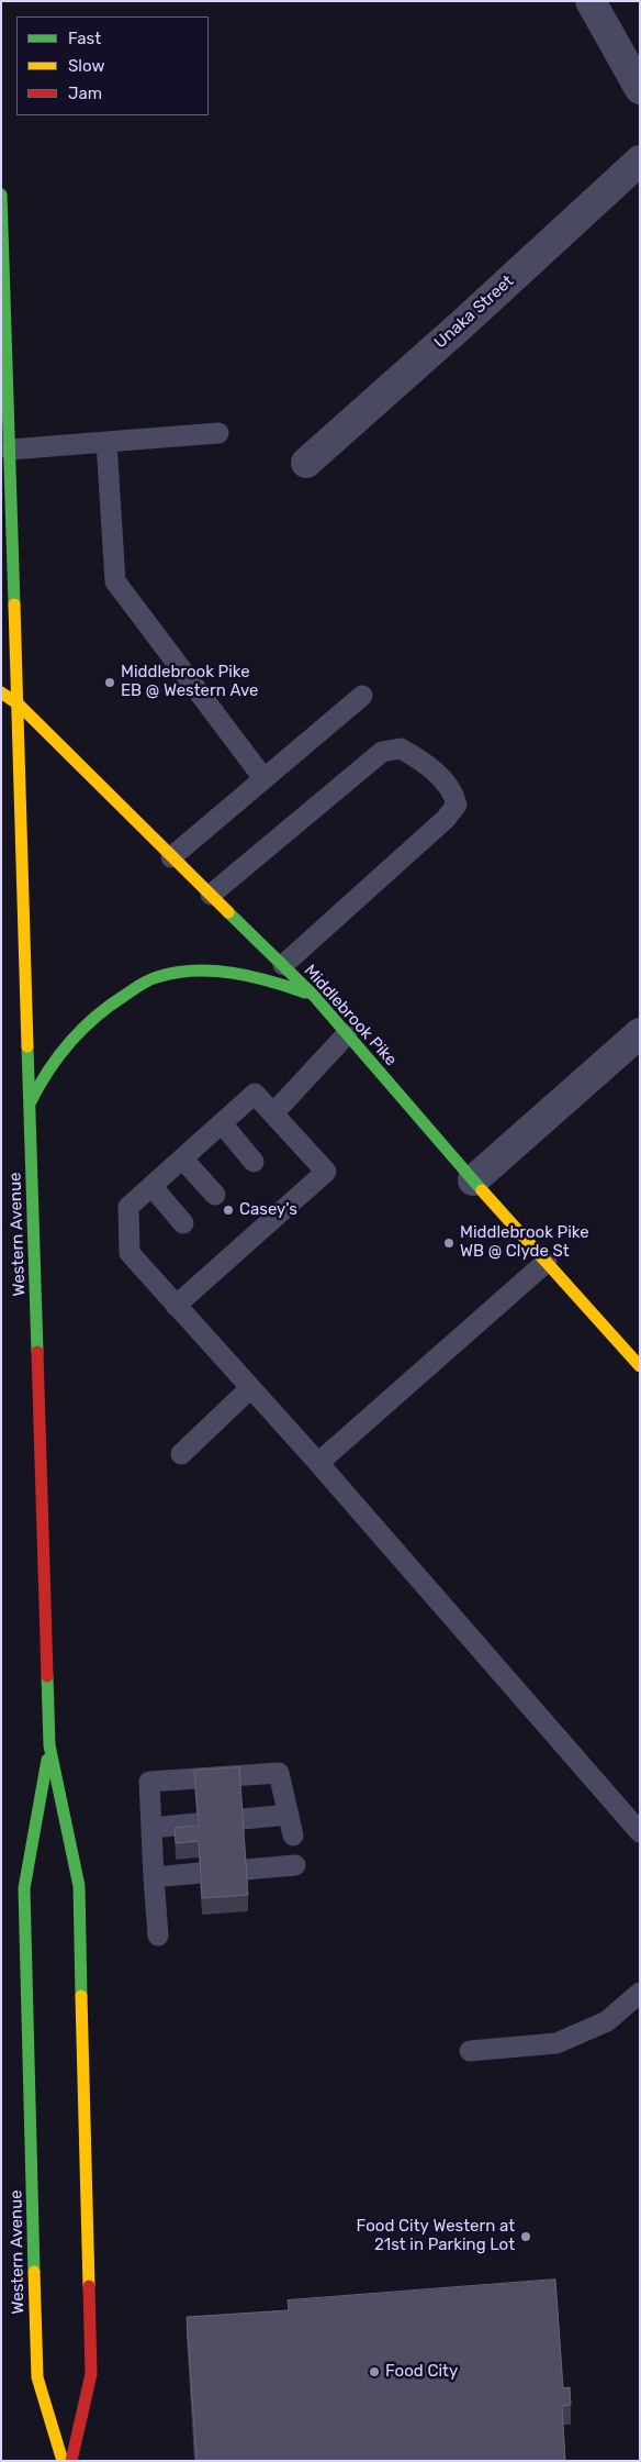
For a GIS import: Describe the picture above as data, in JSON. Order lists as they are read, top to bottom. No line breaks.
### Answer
{"streets":{"main road":["Middlebrook Pike","Western Avenue"],"street":["Unaka Street"]},"crossings":[["Middlebrook Pike","Western Avenue"]],"places":["Middlebrook Pike EB @ Western Ave","Casey's","Middlebrook Pike WB @ Clyde St","Food City Western at 21st in Parking Lot","Food City"],"legend":["Fast","Slow","Jam"]}
